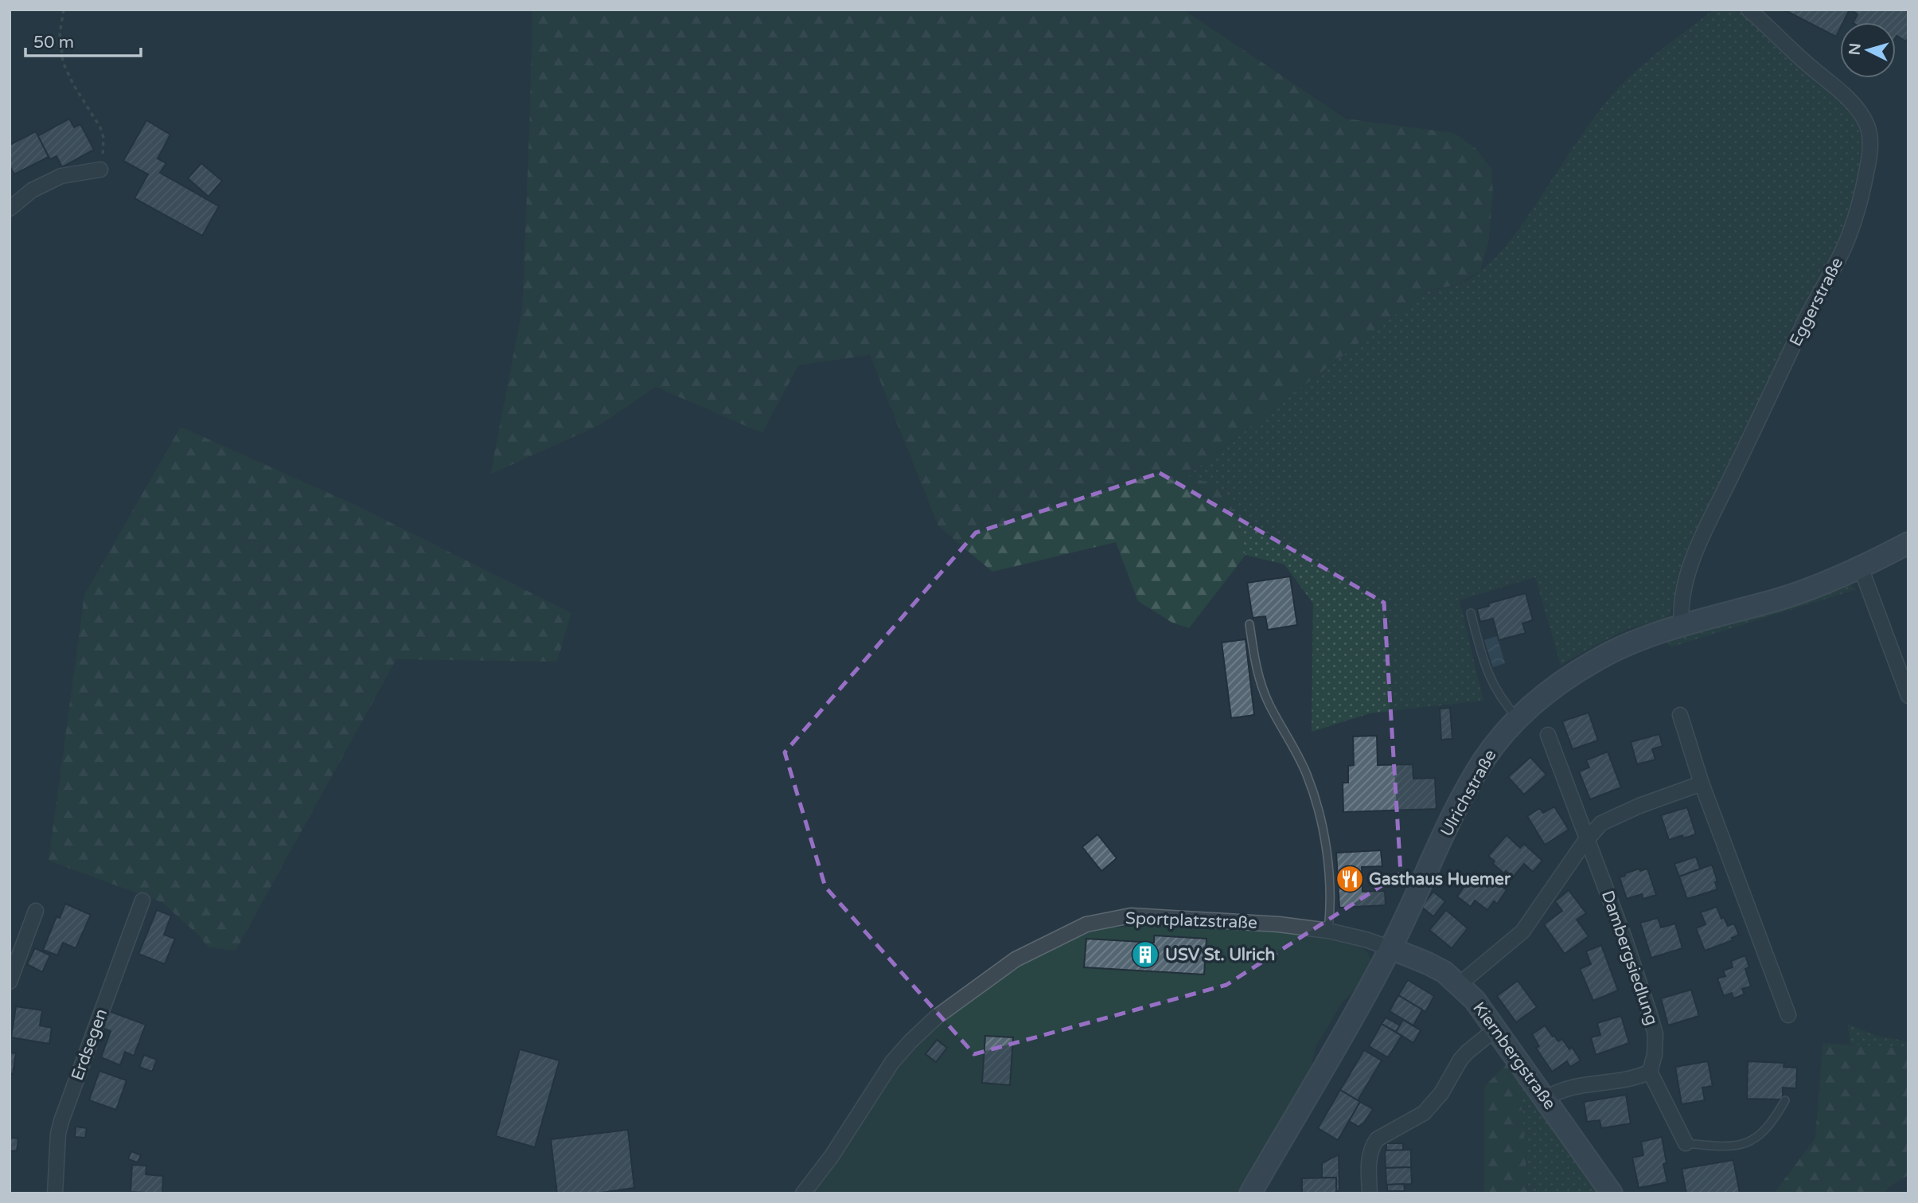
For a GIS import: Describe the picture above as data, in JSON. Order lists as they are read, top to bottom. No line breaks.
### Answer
{"streets":{"street":["Eggerstraße","Ulrichstraße","Sportplatzstraße","Dambergsiedlung","Erdsegen","Kiernbergstraße"]},"crossings":[["Eggerstraße","Ulrichstraße"],["Ulrichstraße","Sportplatzstraße"],["Ulrichstraße","Kiernbergstraße"],["Sportplatzstraße","Kiernbergstraße"]],"places":{"restaurant":["Gasthaus Huemer"],"building":["USV St. Ulrich"]},"scale_bar":"50 m","north":"left"}
